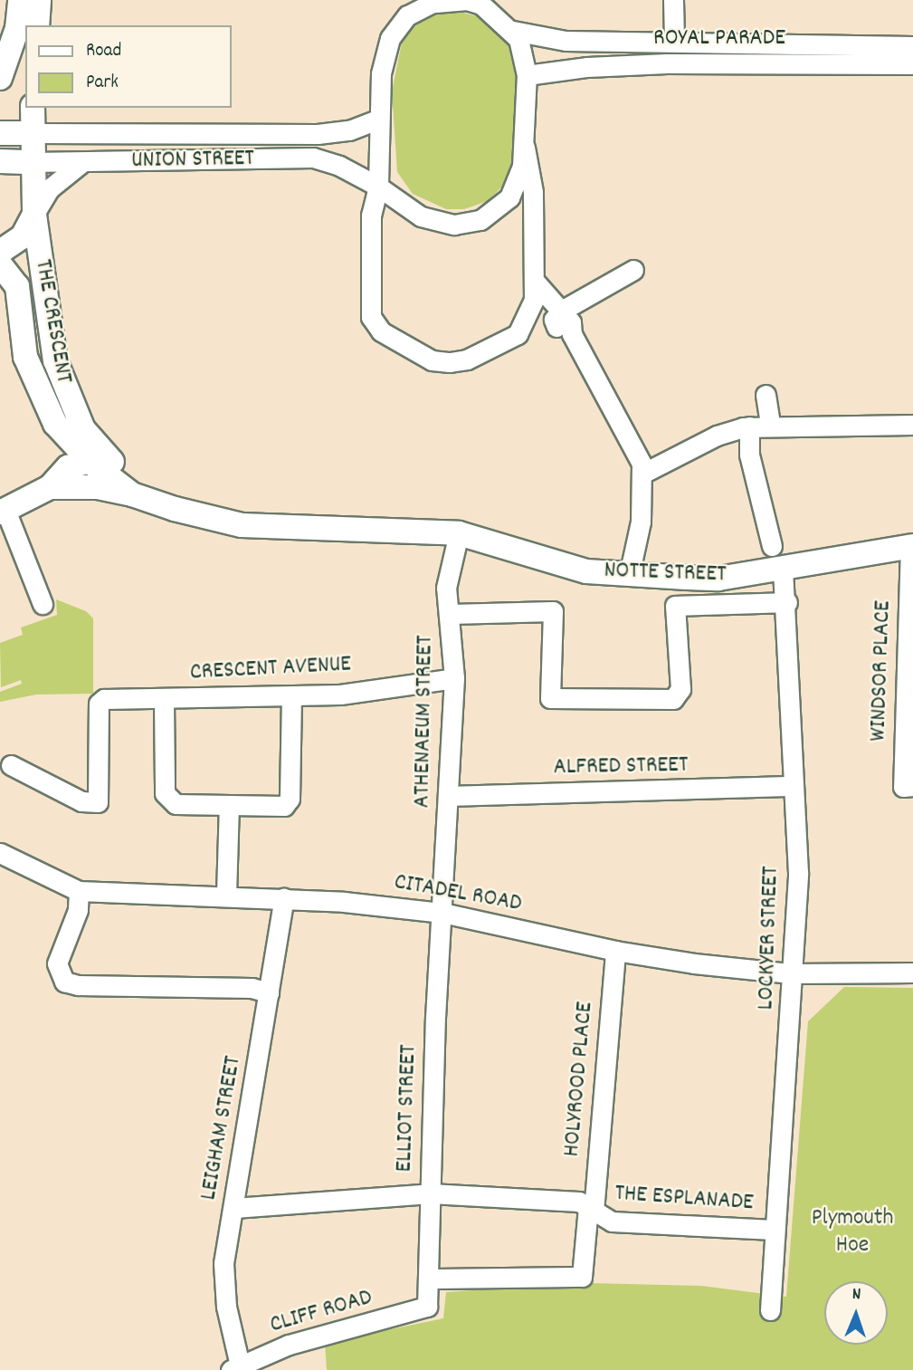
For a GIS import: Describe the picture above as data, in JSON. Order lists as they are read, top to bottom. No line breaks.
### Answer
{"streets":{"main road":["UNION STREET","THE CRESCENT","NOTTE STREET"],"street":["ROYAL PARADE","CRESCENT AVENUE","WINDSOR PLACE","ATHENAEUM STREET","ALFRED STREET","CITADEL ROAD","LOCKYER STREET","HOLYROOD PLACE","ELLIOT STREET","LEIGHAM STREET","THE ESPLANADE","CLIFF ROAD"]},"crossings":[["ROYAL PARADE","UNION STREET"],["UNION STREET","THE CRESCENT"],["THE CRESCENT","NOTTE STREET"],["NOTTE STREET","WINDSOR PLACE"],["NOTTE STREET","ATHENAEUM STREET"],["NOTTE STREET","LOCKYER STREET"],["CRESCENT AVENUE","ATHENAEUM STREET"],["ATHENAEUM STREET","ALFRED STREET"],["ATHENAEUM STREET","CITADEL ROAD"],["ATHENAEUM STREET","ELLIOT STREET"],["ALFRED STREET","LOCKYER STREET"],["CITADEL ROAD","LOCKYER STREET"],["CITADEL ROAD","HOLYROOD PLACE"],["CITADEL ROAD","ELLIOT STREET"],["CITADEL ROAD","LEIGHAM STREET"],["LOCKYER STREET","THE ESPLANADE"],["HOLYROOD PLACE","ELLIOT STREET"],["HOLYROOD PLACE","THE ESPLANADE"],["ELLIOT STREET","THE ESPLANADE"],["ELLIOT STREET","CLIFF ROAD"],["LEIGHAM STREET","THE ESPLANADE"],["LEIGHAM STREET","CLIFF ROAD"]],"parks":["Plymouth Hoe"],"legend":["Road","Park"],"north":"top"}
